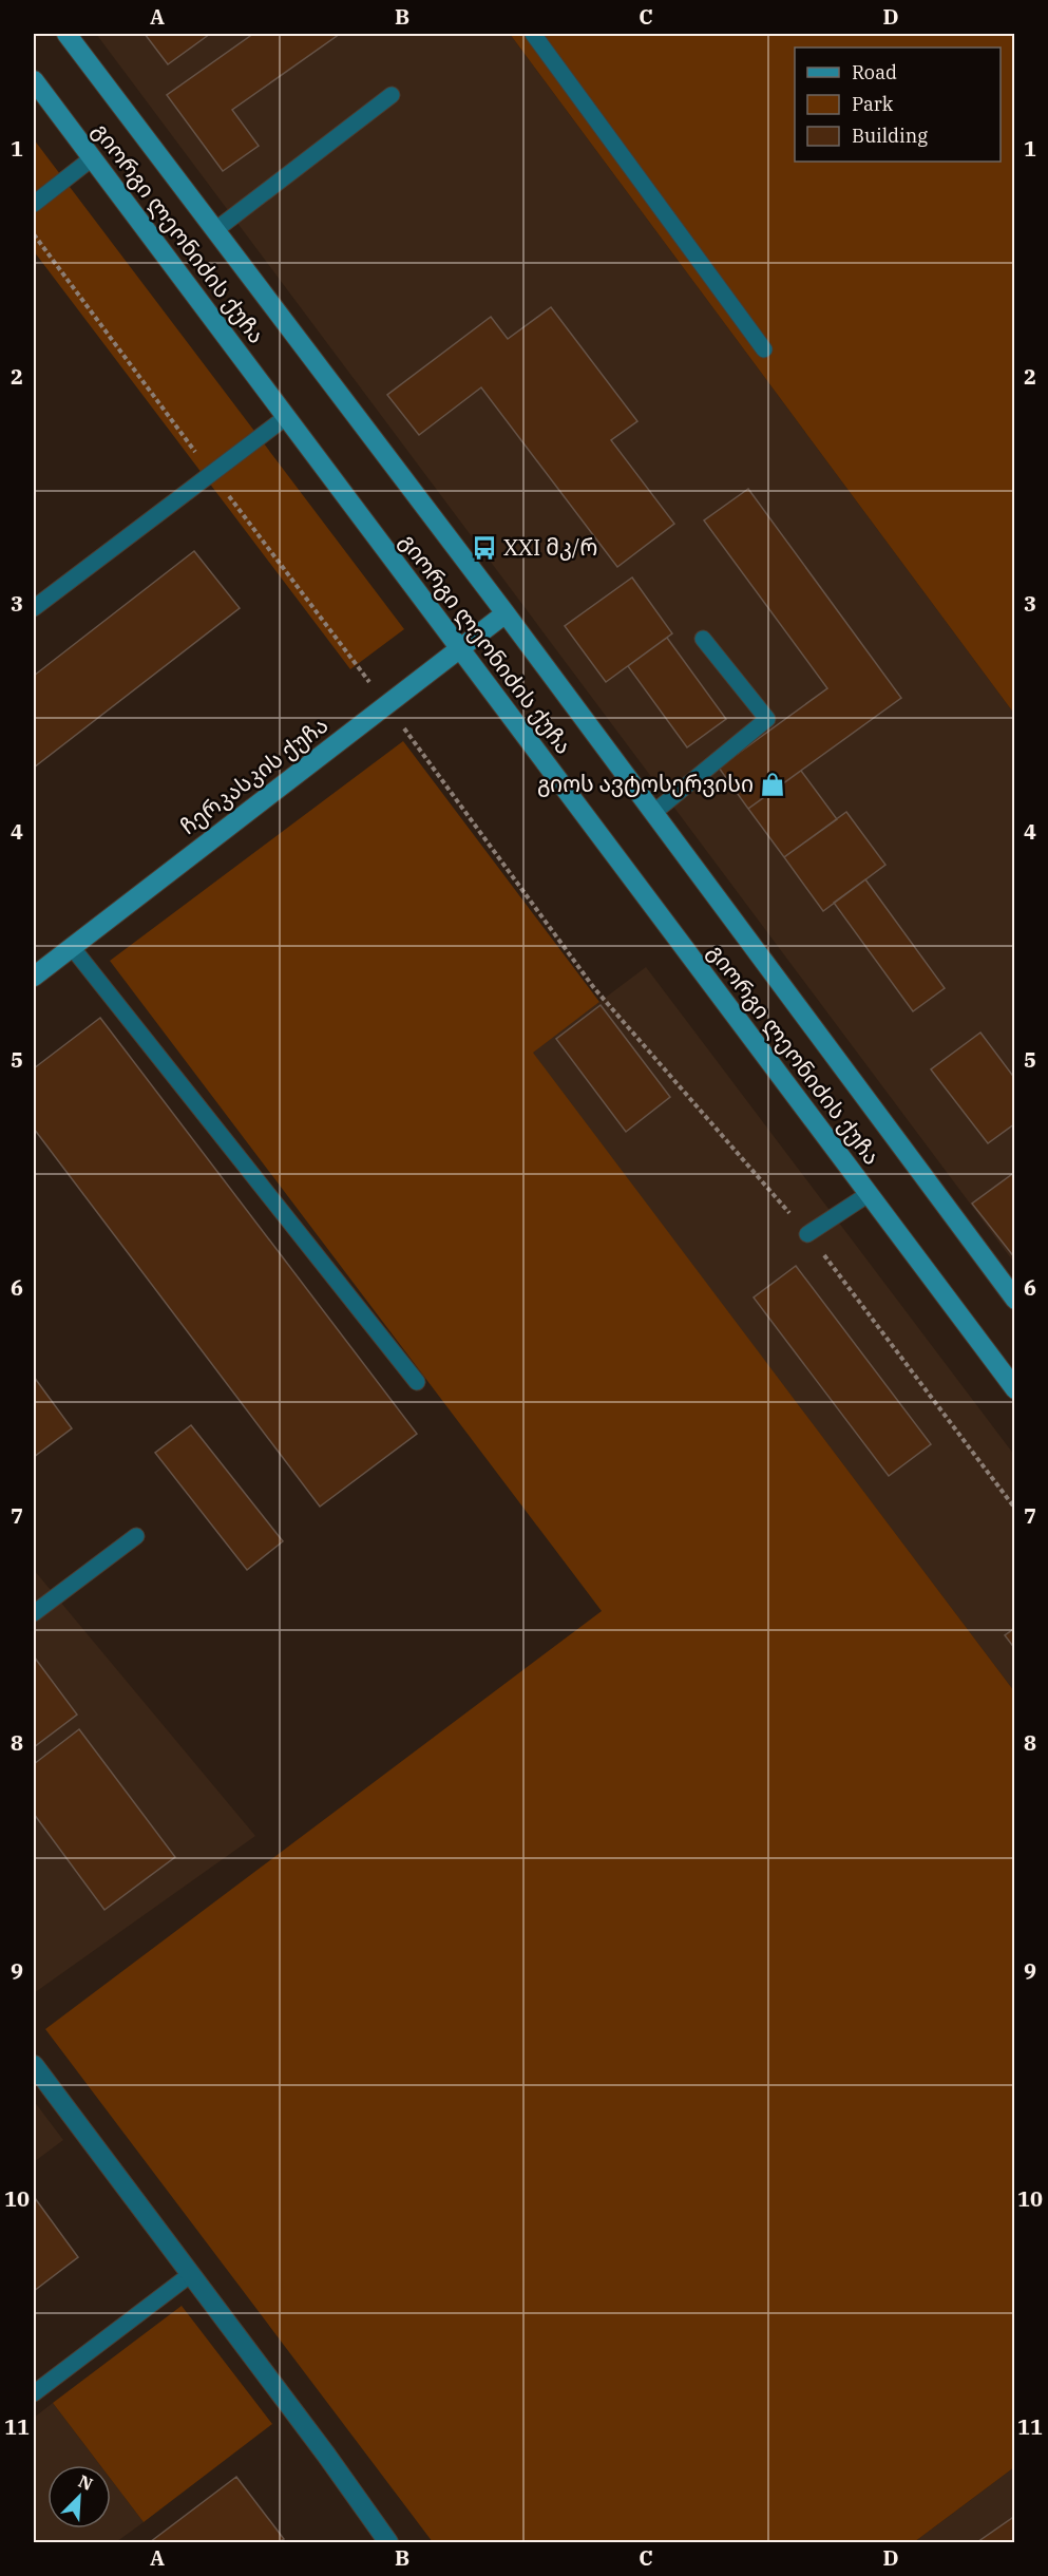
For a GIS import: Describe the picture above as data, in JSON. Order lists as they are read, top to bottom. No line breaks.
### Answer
{"streets":{"street":["გიორგი ლეონიძის ქუჩა","ჩერკასკის ქუჩა"]},"crossings":[["გიორგი ლეონიძის ქუჩა","ჩერკასკის ქუჩა"]],"places":{"bus stop":["XXI მკ/რ"],"shop":["გიოს ავტოსერვისი"]},"legend":["Road","Park","Building"],"north":"top right","grid":{"columns":["A","B","C","D"],"rows":["1","2","3","4","5","6","7","8","9","10","11"]}}
